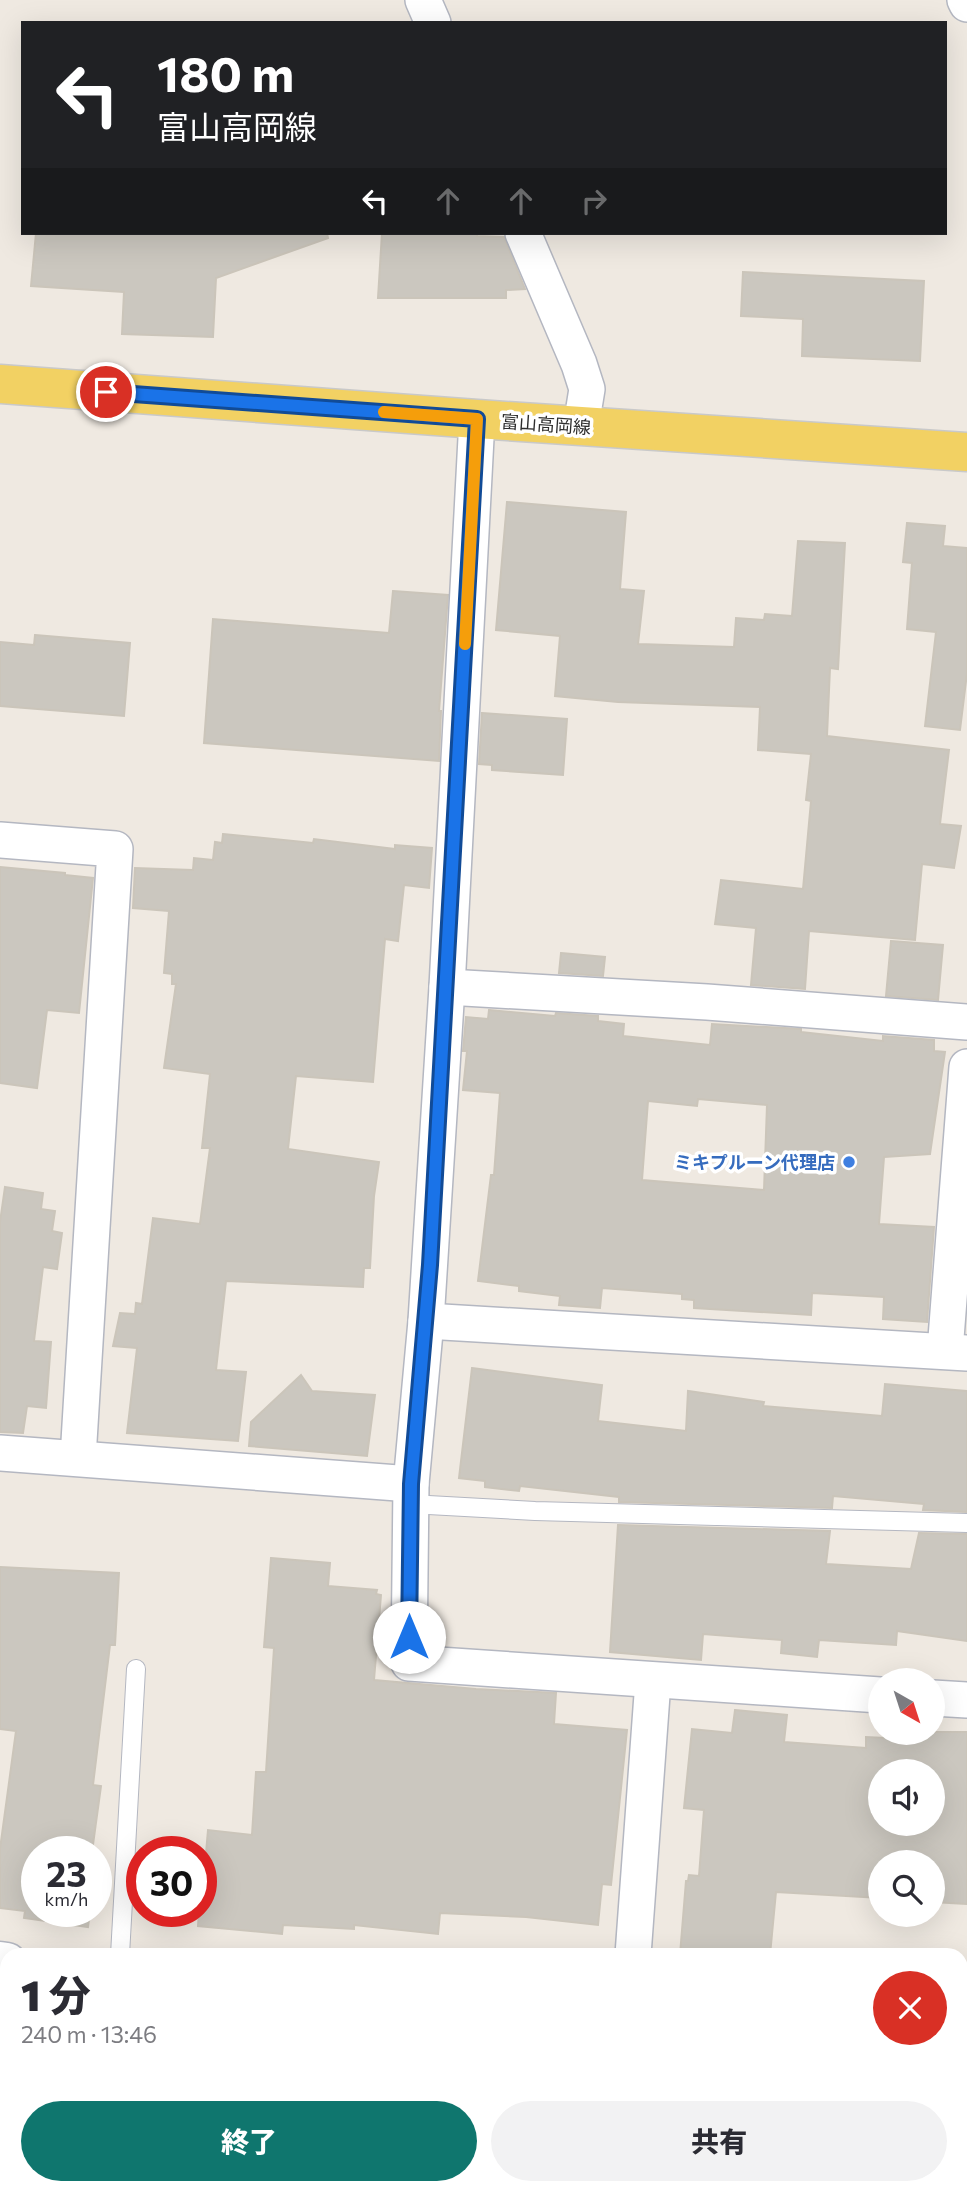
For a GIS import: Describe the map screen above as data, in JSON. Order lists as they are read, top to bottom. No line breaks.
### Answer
{"streets":{"main road":["富山高岡線"]},"places":["ミキプルーン代理店"],"north":"bottom right","page":{"turn":["180 m","富山高岡線"],"speed":"23 km/h","limit":"30","heading":["1 分","240 m · 13:46"],"buttons":["終了","共有"]}}
